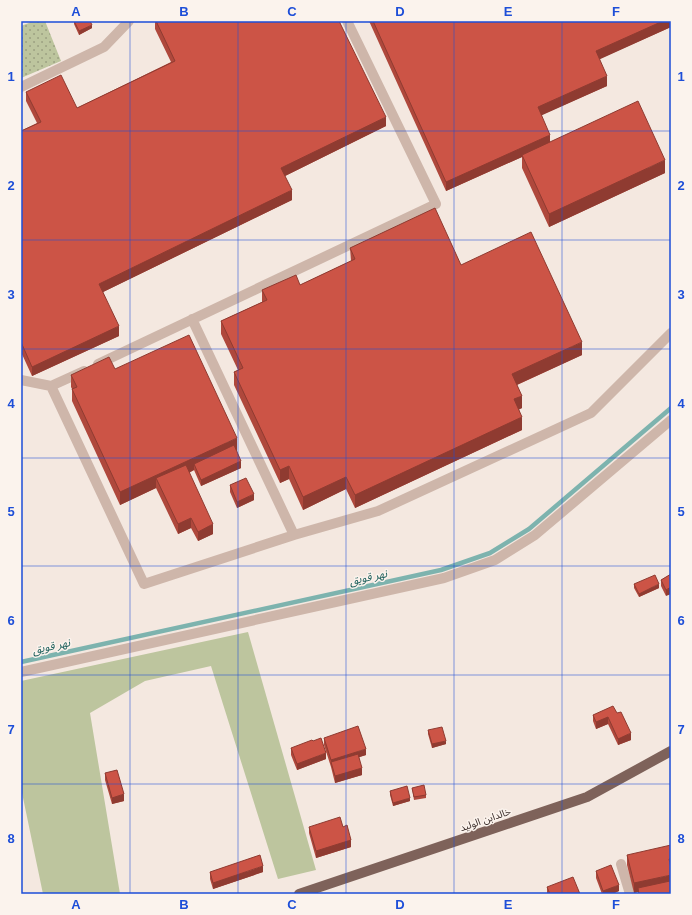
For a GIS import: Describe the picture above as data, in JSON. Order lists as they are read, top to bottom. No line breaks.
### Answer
{"streets":{"main road":["خالدابن الوليد"]},"water":["نهر قويق"],"grid":{"columns":["A","B","C","D","E","F"],"rows":["1","2","3","4","5","6","7","8"]}}
